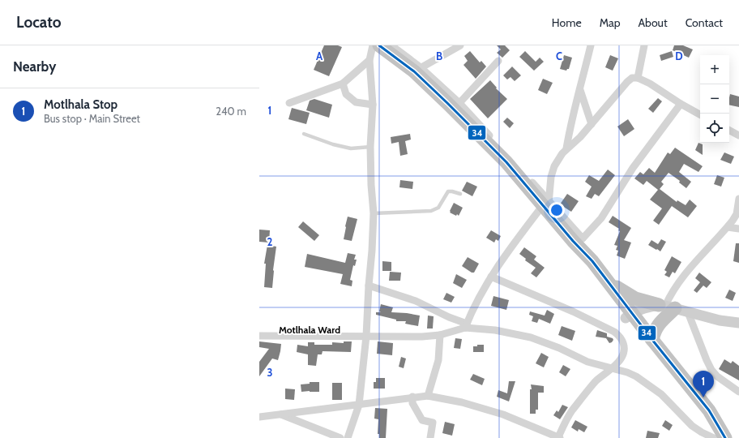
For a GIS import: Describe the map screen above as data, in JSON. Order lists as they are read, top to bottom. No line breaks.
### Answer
{"districts":["Motlhala Ward"],"lines":["transit line 34"],"page":{"header":"Locato","nav":["Home","Map","About","Contact"],"heading":"Nearby","map_buttons":["+","−"],"list":[{"mark":"1","name":"Motlhala Stop","note":"Bus stop · Main Street","value":"240 m"}],"pins":"1"},"grid":{"columns":["A","B","C","D"],"rows":["1","2","3"]}}
